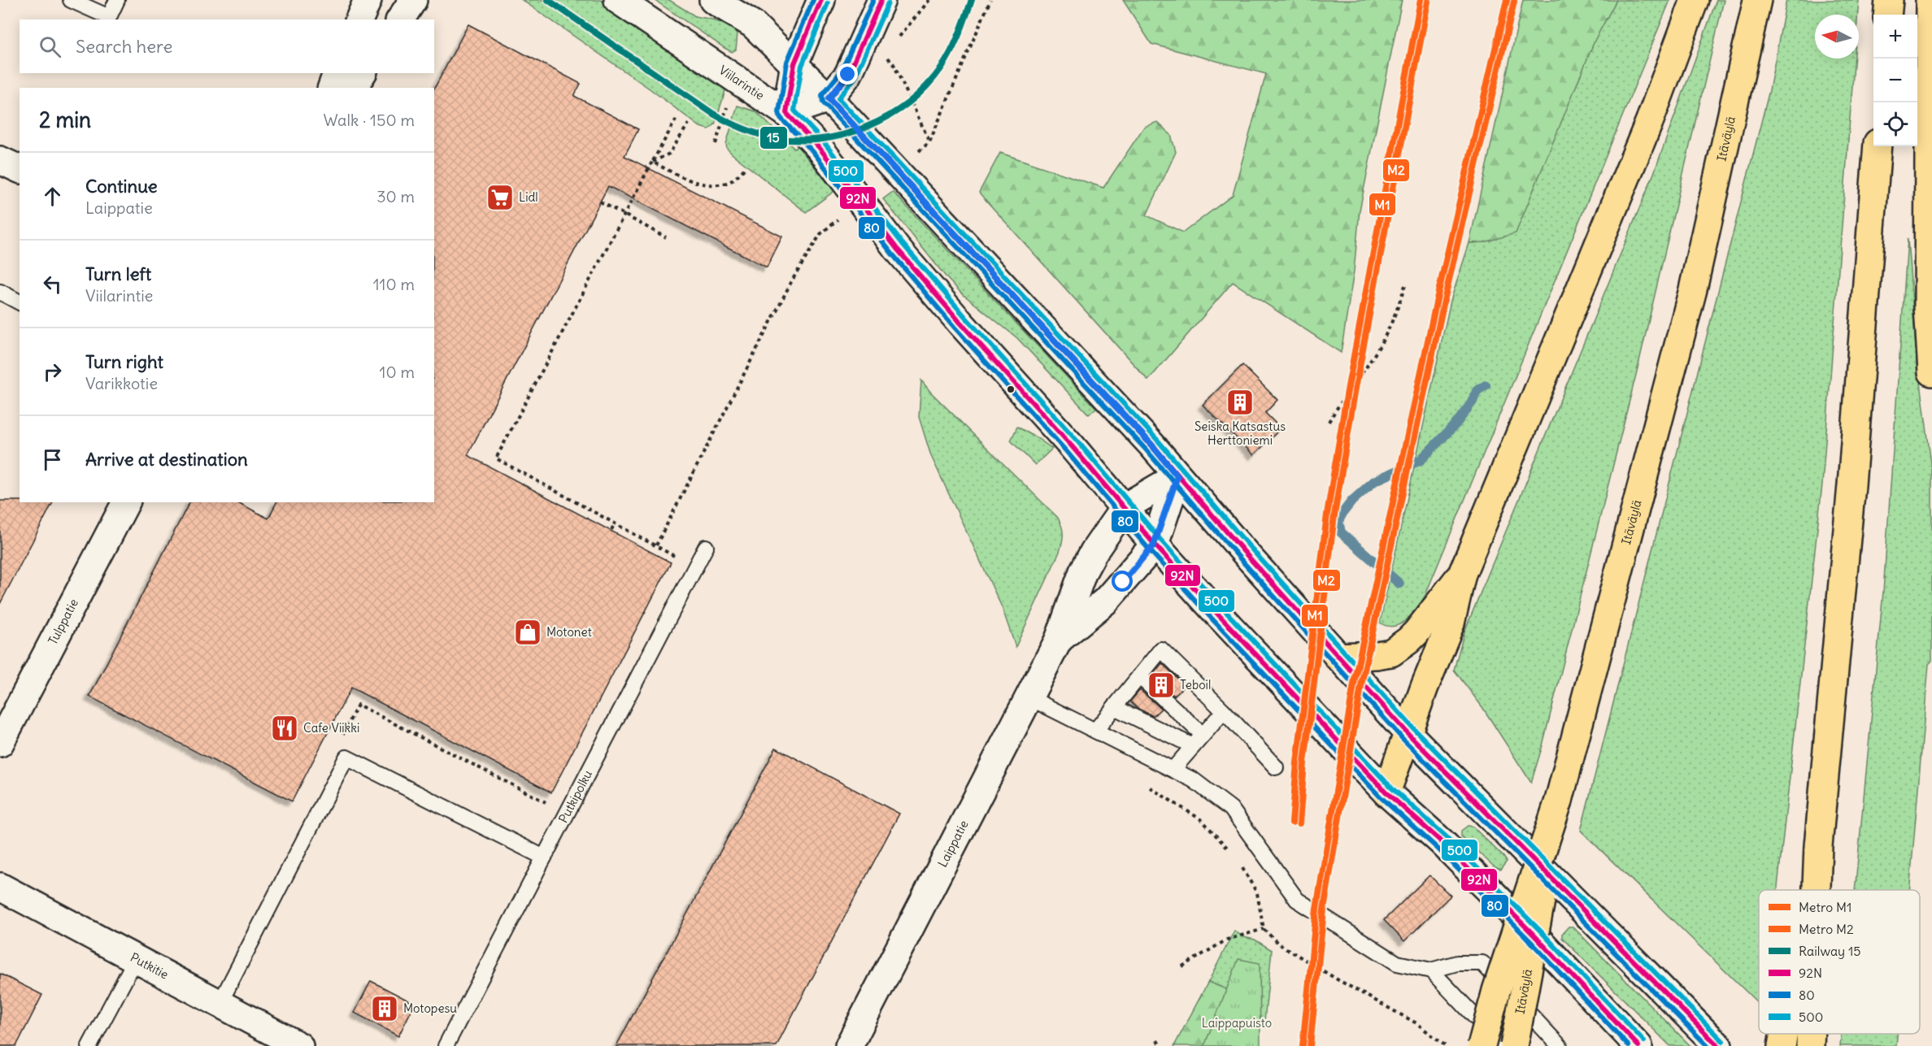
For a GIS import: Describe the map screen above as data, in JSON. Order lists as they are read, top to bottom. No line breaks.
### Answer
{"streets":{"highway":["Itäväylä"],"main road":["Viilarintie","Tulppatie","Laippatie","Putkitie"],"lane":["Putkipolku"]},"crossings":[["Viilarintie","Laippatie"]],"parks":["Laippapuisto"],"places":{"supermarket":["Lidl"],"building":["Seiska Katsastus Herttoniemi","Teboil","Motopesu"],"shop":["Motonet"],"restaurant":["Cafe Viikki"]},"lines":["metro line M1","rail line 15","transit line 92N","transit line 80","metro line M2","transit line 500"],"legend":["Metro M1","Metro M2","Railway 15","92N","80","500"],"north":"left","page":{"map_buttons":["+","−"],"search":"Search here","heading":["2 min","Walk · 150 m"],"list":[["Continue","Laippatie","30 m"],["Turn left","Viilarintie","110 m"],["Turn right","Varikkotie","10 m"],"Arrive at destination"]}}
